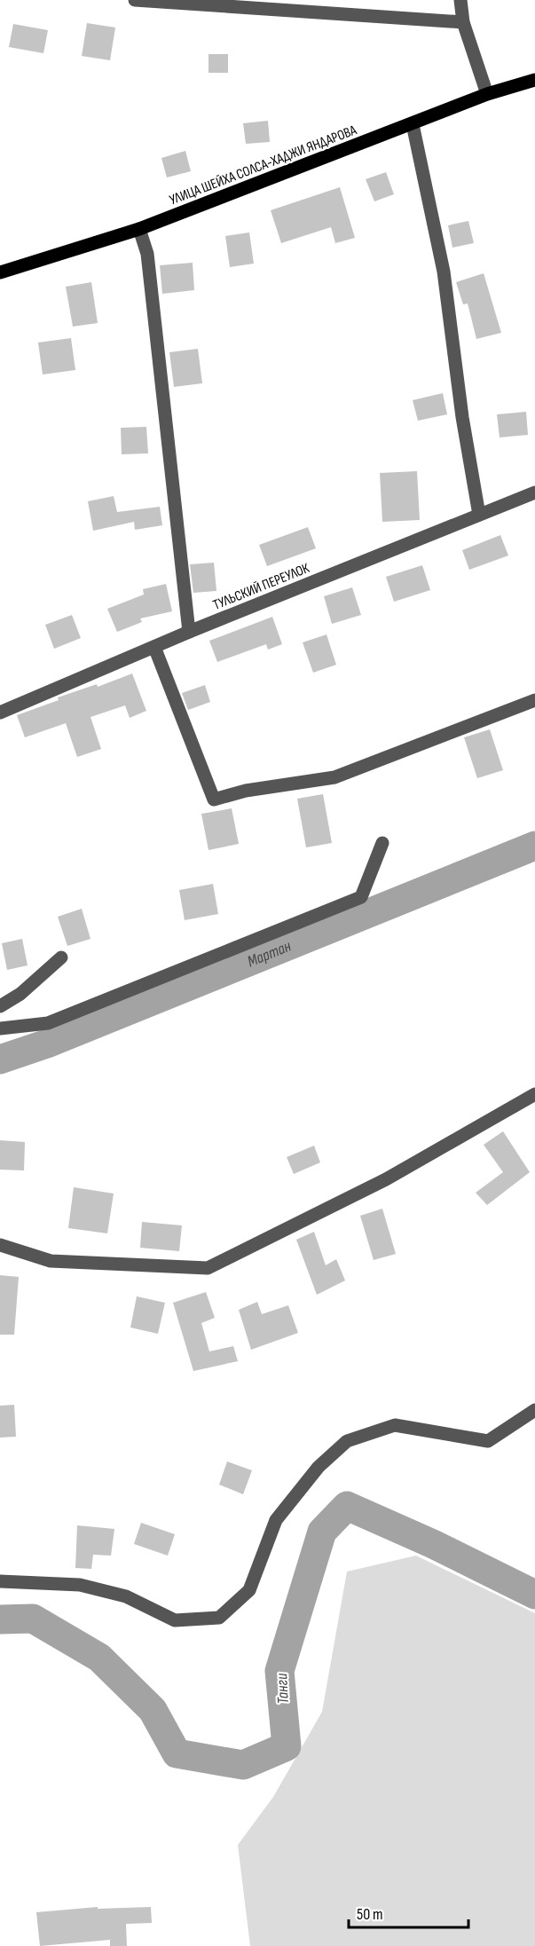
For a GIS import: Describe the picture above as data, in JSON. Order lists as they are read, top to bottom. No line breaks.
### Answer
{"streets":{"main road":["УЛИЦА ШЕЙХА СОЛСА-ХАДЖИ ЯНДАРОВА"],"street":["ТУЛЬСКИЙ ПЕРЕУЛОК"]},"water":["Мартан","Танги"],"scale_bar":"50 m"}
